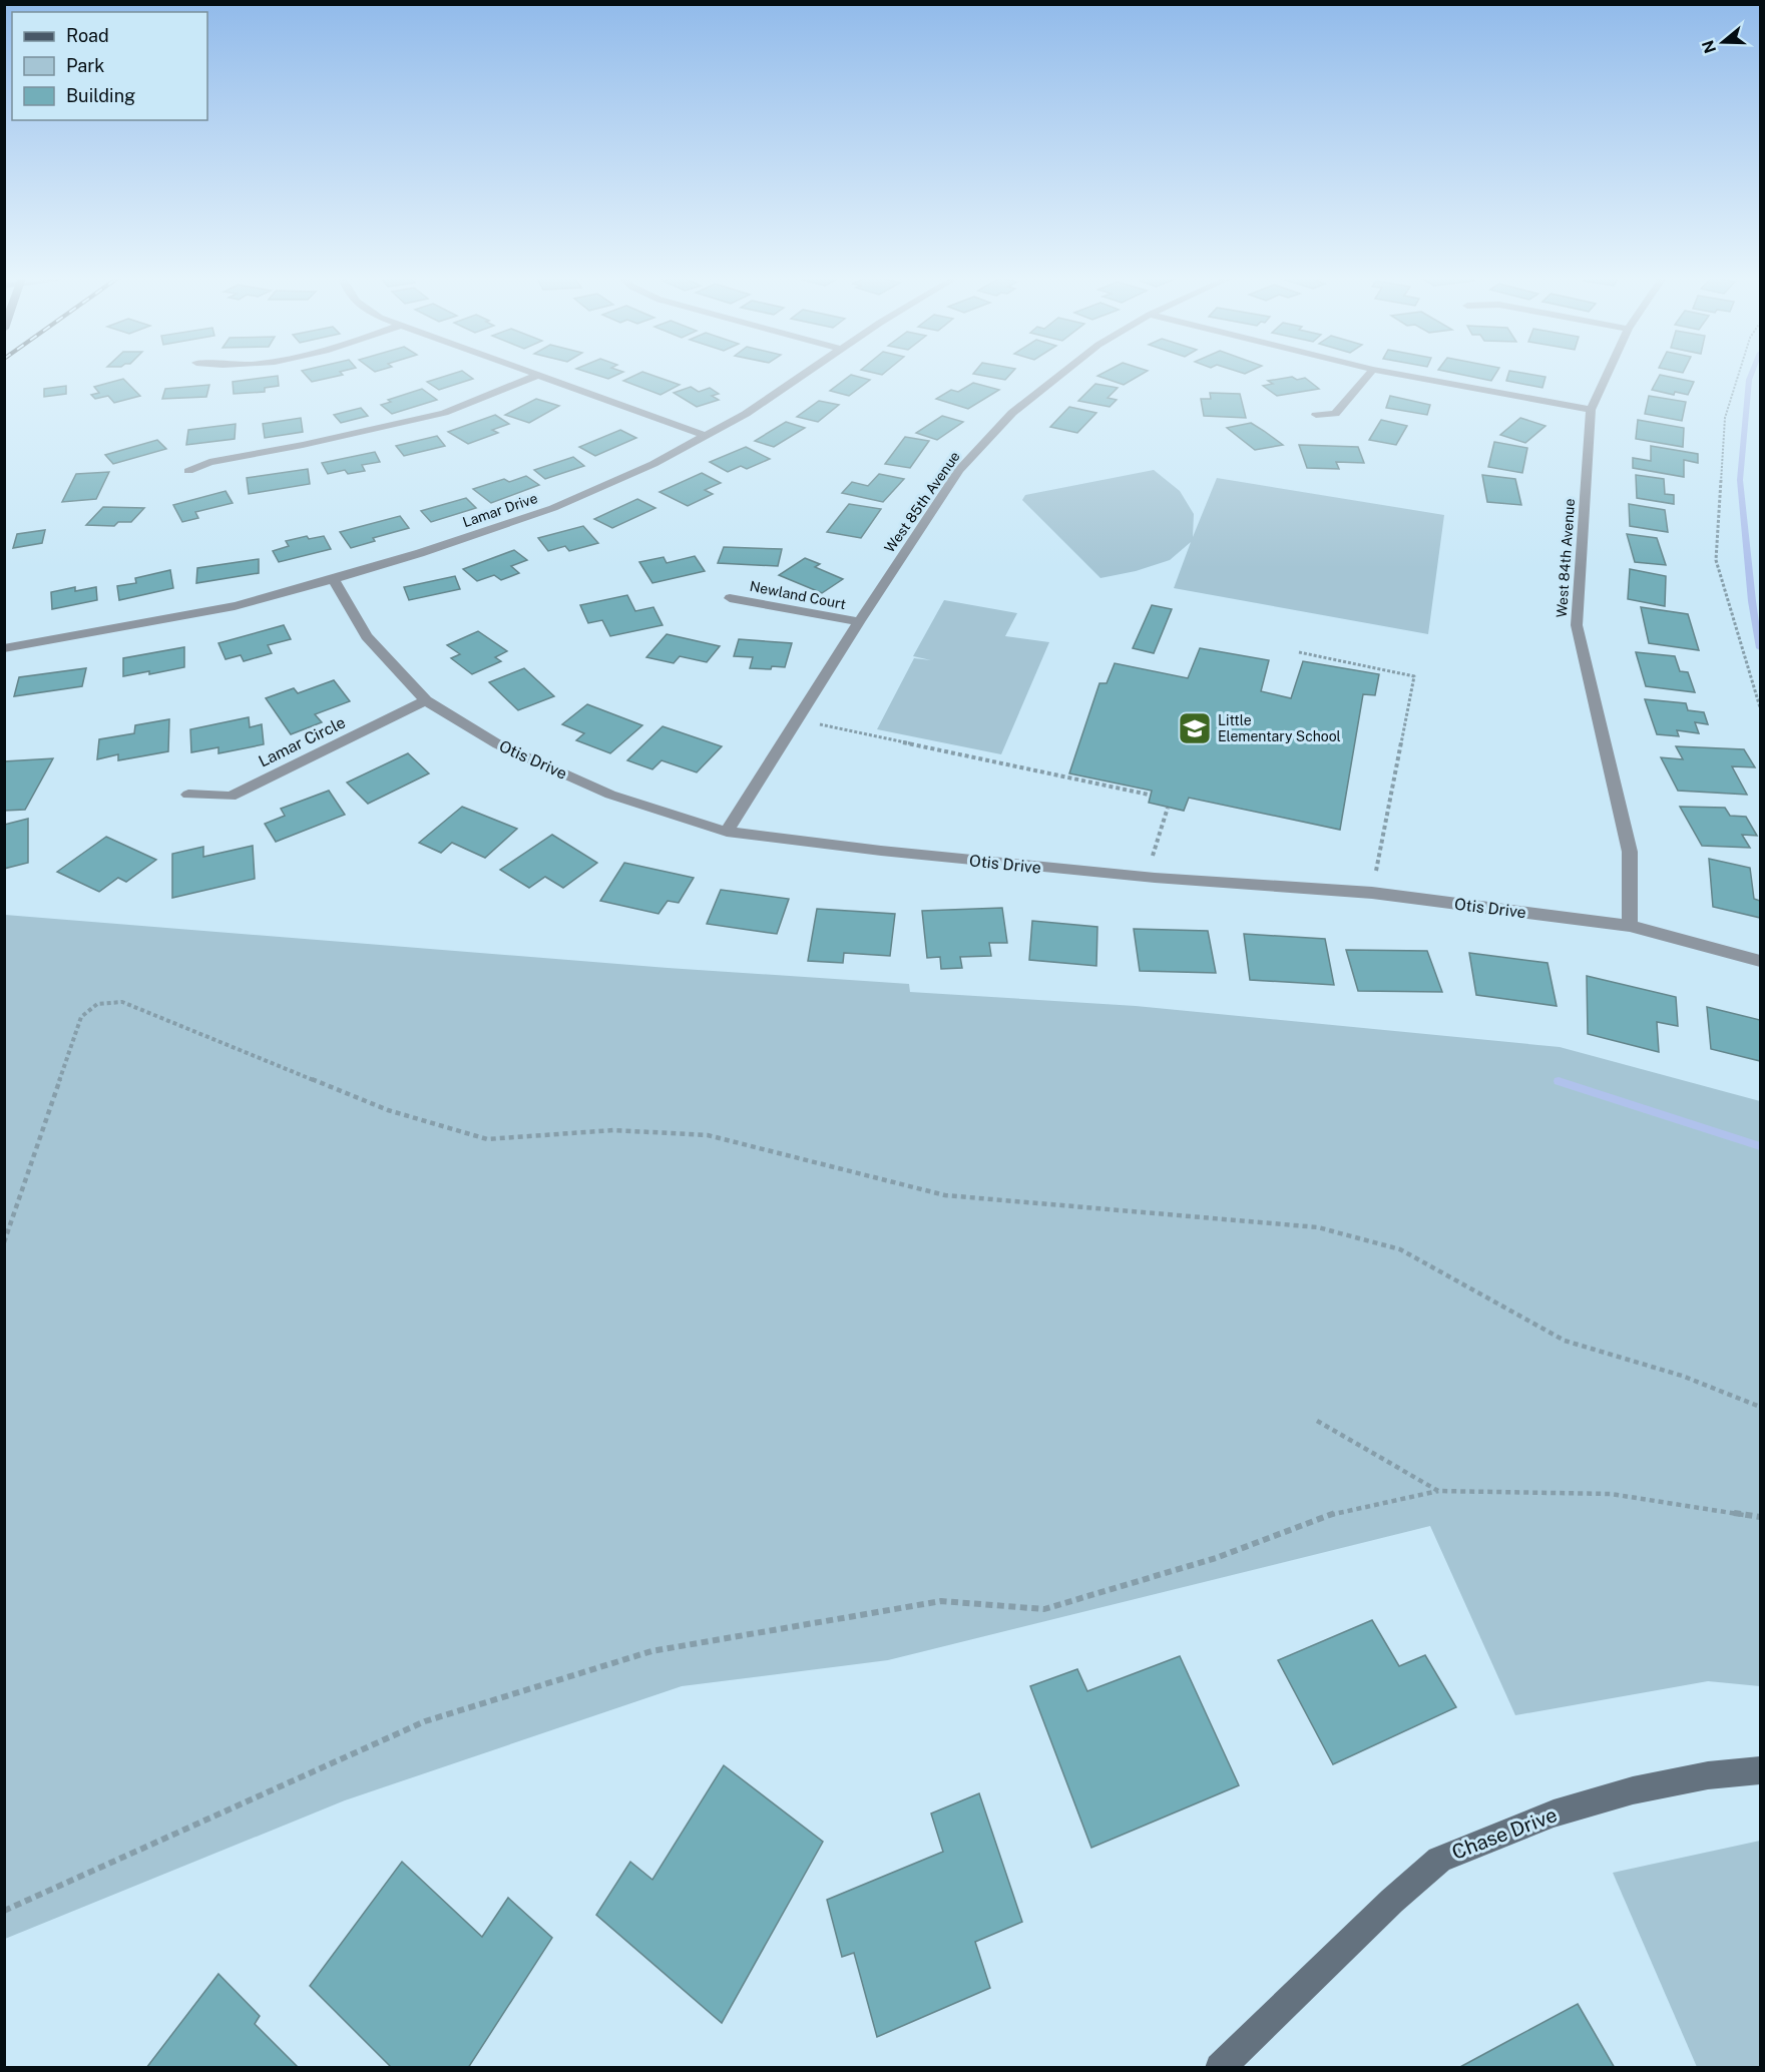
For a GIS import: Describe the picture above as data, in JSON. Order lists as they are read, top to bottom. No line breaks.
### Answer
{"streets":{"street":["West 85th Avenue","Lamar Drive","West 84th Avenue","Newland Court","Lamar Circle","Otis Drive","Chase Drive"]},"crossings":[["West 85th Avenue","Newland Court"],["West 85th Avenue","Otis Drive"],["Lamar Drive","Otis Drive"],["West 84th Avenue","Otis Drive"],["Lamar Circle","Otis Drive"]],"places":{"school or university":["Little Elementary School"]},"legend":["Road","Park","Building"],"north":"left"}
